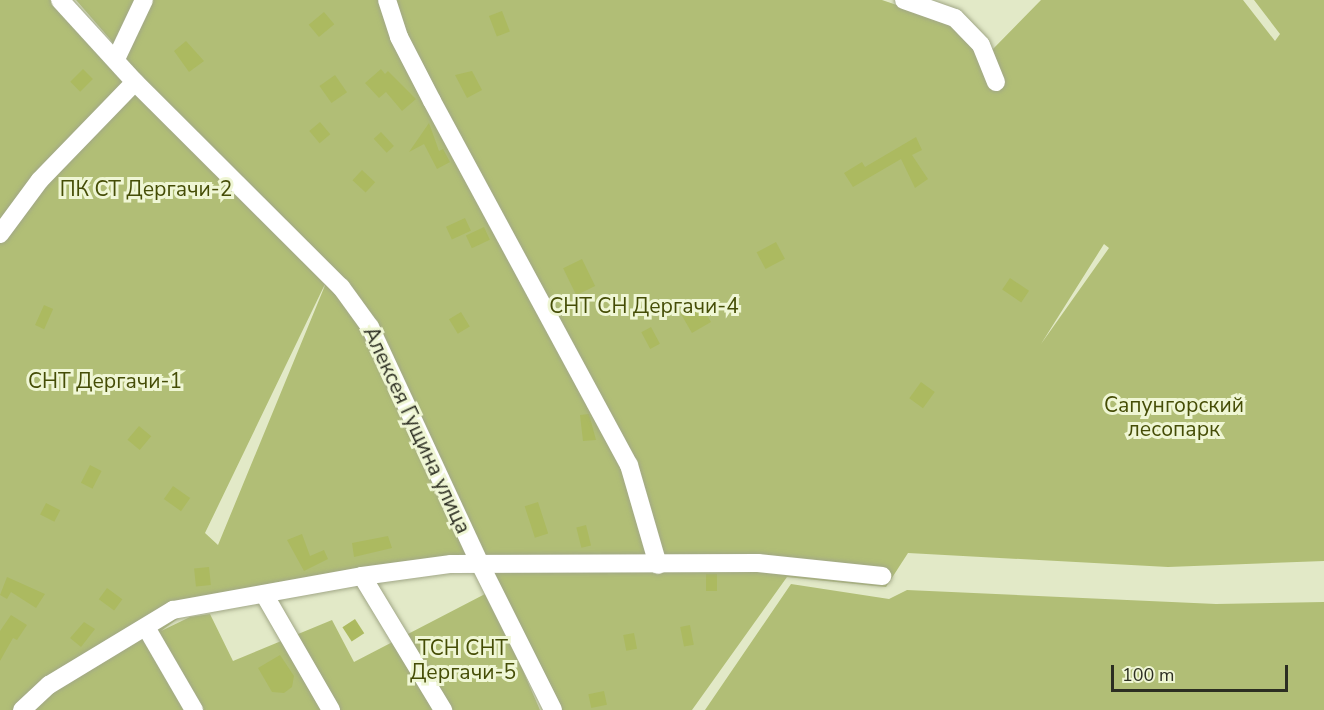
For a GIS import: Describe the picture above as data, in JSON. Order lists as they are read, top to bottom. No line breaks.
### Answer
{"streets":{"street":["Алексея Гущина улица"]},"parks":["ПК СТ Дергачи-2","СНТ СН Дергачи-4","СНТ Дергачи-1","Сапунгорский лесопарк","ТСН СНТ Дергачи-5"],"scale_bar":"100 m"}
